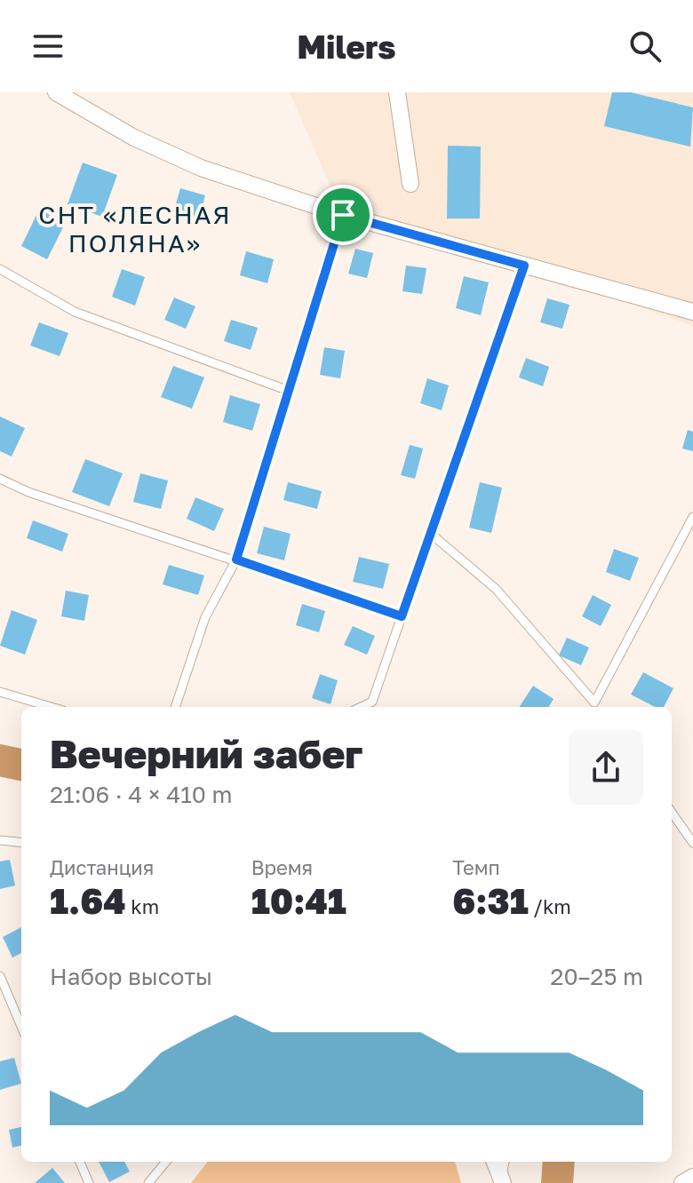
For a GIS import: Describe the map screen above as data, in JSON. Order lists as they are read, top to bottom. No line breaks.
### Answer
{"districts":["СНТ «ЛЕСНАЯ ПОЛЯНА»"],"page":{"header":"Milers","heading":["Вечерний забег","21:06 · 4 × 410 m"],"stats":[["Дистанция","1.64 km"],["Время","10:41"],["Темп","6:31 /km"]],"chart":["Набор высоты","20–25 m"]}}
